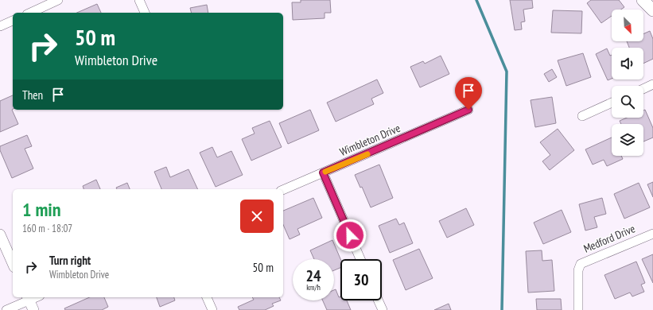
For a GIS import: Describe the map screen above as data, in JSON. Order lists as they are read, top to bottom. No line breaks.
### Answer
{"streets":{"street":["Wimbleton Drive","Medford Drive"]},"north":"bottom right","page":{"turn":["50 m","Wimbleton Drive"],"then":"Then","heading":["1 min","160 m · 18:07"],"list":[{"name":"Turn right","note":"Wimbleton Drive","value":"50 m"}],"speed":"24 km/h","limit":"30"}}
